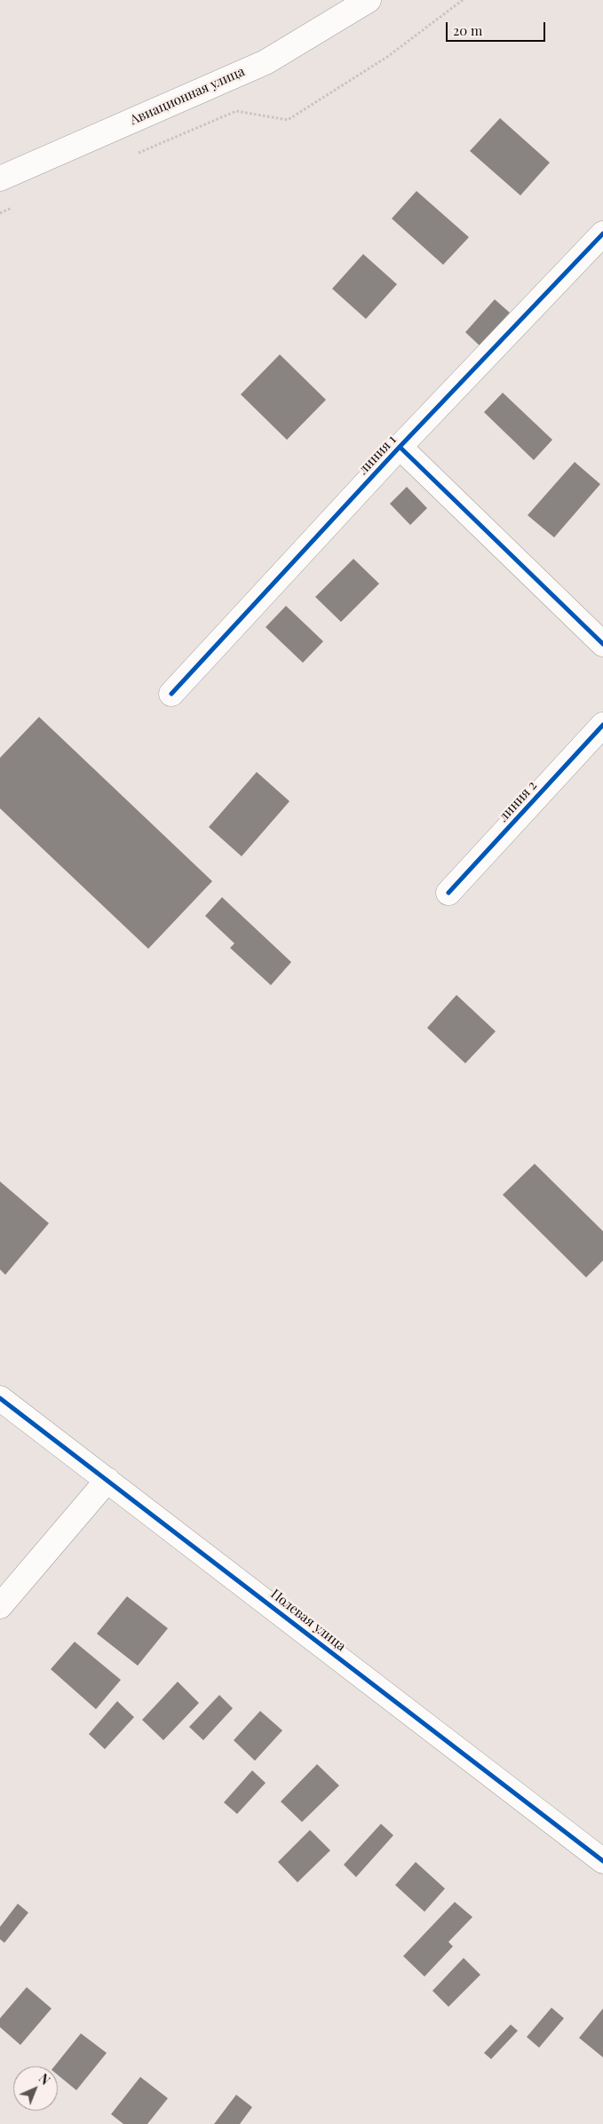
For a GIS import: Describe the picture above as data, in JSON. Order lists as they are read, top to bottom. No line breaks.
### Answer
{"streets":{"street":["Авиационная улица","линия 1","линия 2","Полевая улица"]},"scale_bar":"20 m","north":"top right"}
